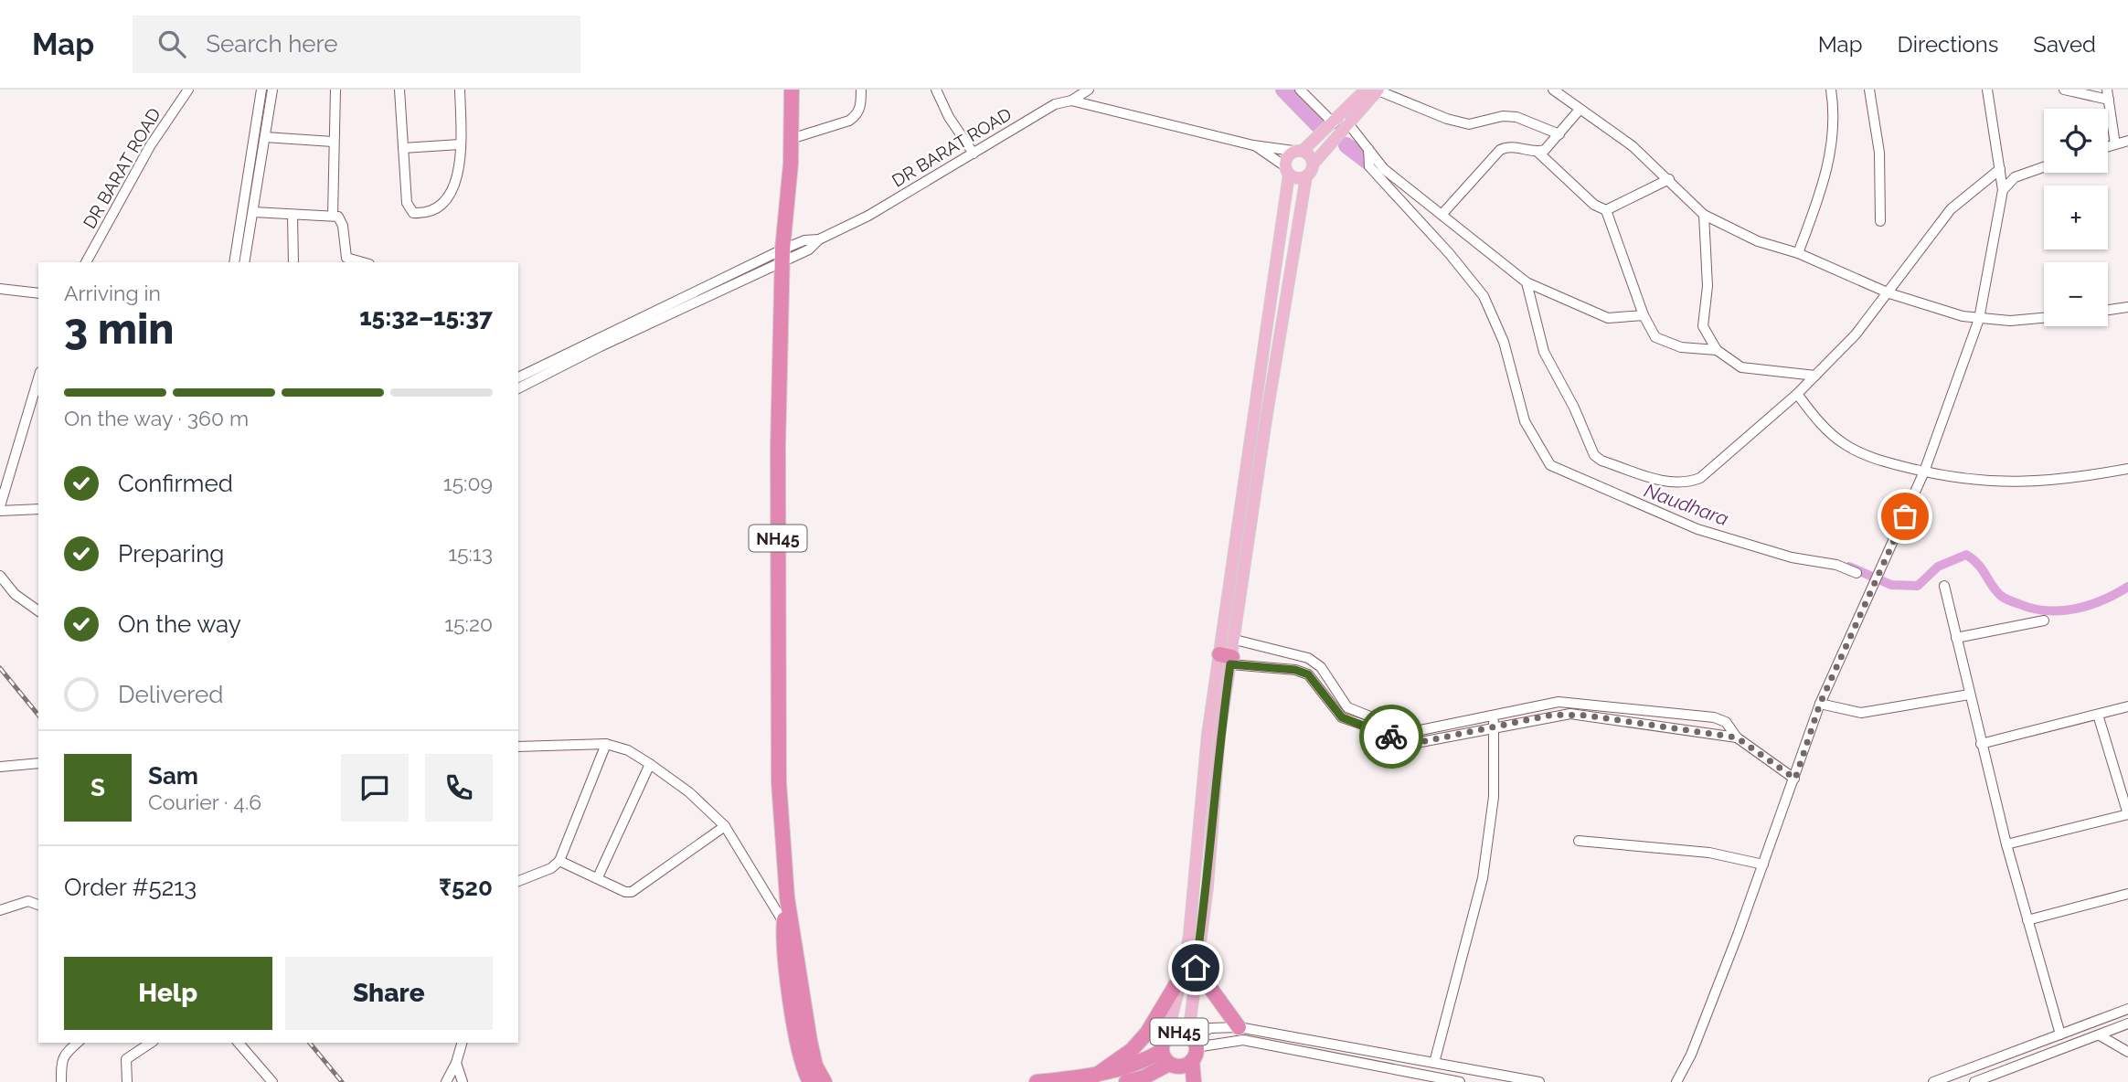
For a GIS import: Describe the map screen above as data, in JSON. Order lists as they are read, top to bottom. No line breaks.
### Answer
{"streets":{"highway":["NH45"],"street":["DR BARAT ROAD"]},"crossings":[["DR BARAT ROAD","NH45"]],"water":["Naudhara"],"page":{"header":"Map","search":"Search here","nav":["Map","Directions","Saved"],"map_buttons":["+","−"],"heading":["3 min","Arriving in","15:32–15:37"],"panel":["Sam","Courier · 4.6","Order #5213","₹520"],"bar":"On the way · 360 m","list":[["Confirmed","15:09"],["Preparing","15:13"],["On the way","15:20"],"Delivered"],"round":"S","buttons":["Help","Share"]}}
